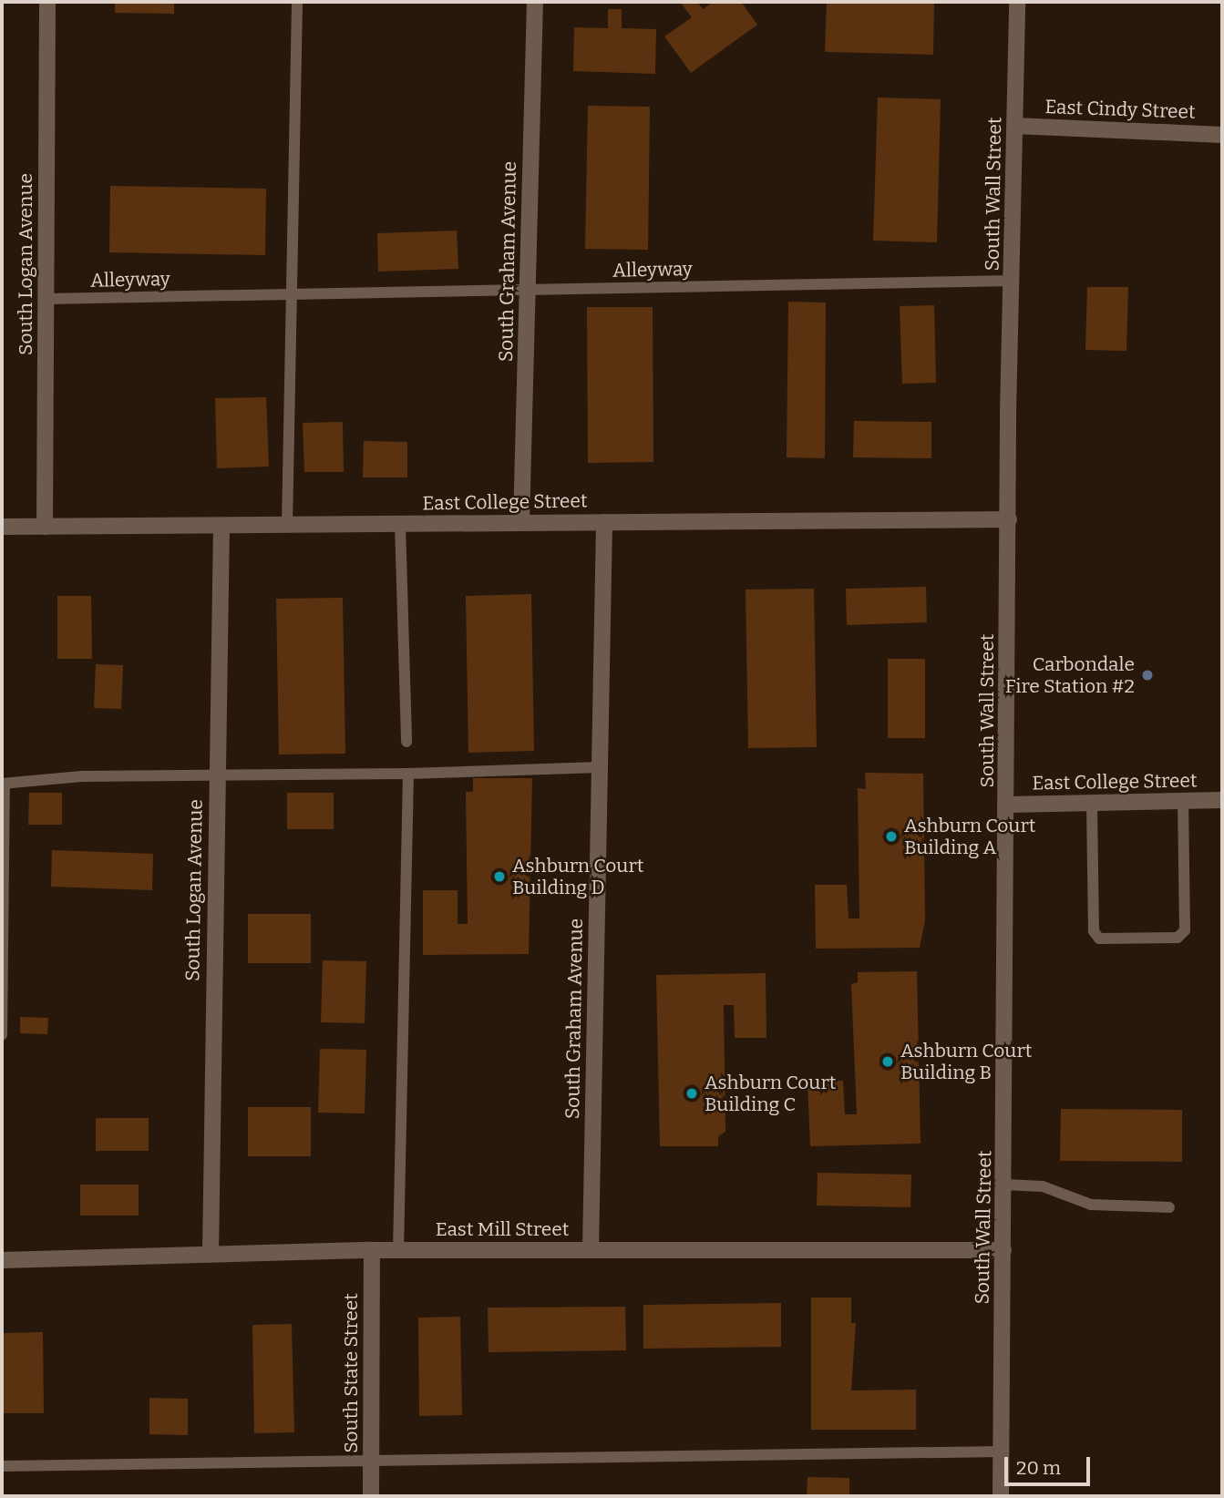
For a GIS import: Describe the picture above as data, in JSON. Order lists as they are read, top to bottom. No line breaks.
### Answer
{"streets":{"street":["East Cindy Street","South Wall Street","South Graham Avenue","South Logan Avenue","East College Street","East Mill Street","South State Street"],"lane":["Alleyway"]},"crossings":[["East Cindy Street","South Wall Street"],["South Wall Street","Alleyway"],["South Wall Street","East College Street"],["South Wall Street","East Mill Street"],["South Graham Avenue","Alleyway"],["South Graham Avenue","East College Street"],["South Graham Avenue","East Mill Street"],["South Logan Avenue","Alleyway"],["South Logan Avenue","East College Street"],["South Logan Avenue","East Mill Street"],["East Mill Street","South State Street"]],"places":["Carbondale Fire Station #2","Ashburn Court Building A","Ashburn Court Building D","Ashburn Court Building B","Ashburn Court Building C"],"scale_bar":"20 m"}
